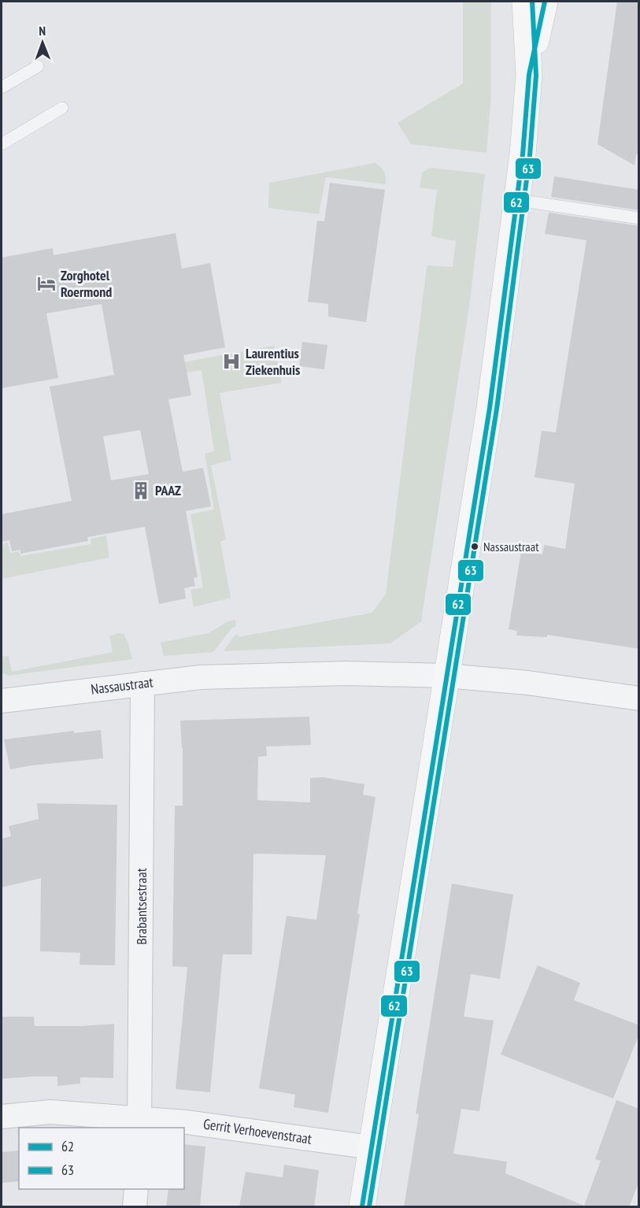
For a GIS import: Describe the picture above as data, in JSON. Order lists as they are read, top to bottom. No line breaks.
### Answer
{"streets":{"street":["Nassaustraat","Brabantsestraat","Gerrit Verhoevenstraat"]},"crossings":[["Nassaustraat","Brabantsestraat"],["Brabantsestraat","Gerrit Verhoevenstraat"]],"places":{"hotel":["Zorghotel Roermond"],"hospital":["Laurentius Ziekenhuis"],"building":["PAAZ"],"other":["Nassaustraat"]},"lines":["transit line 62","transit line 63"],"legend":["62","63"],"north":"top"}
